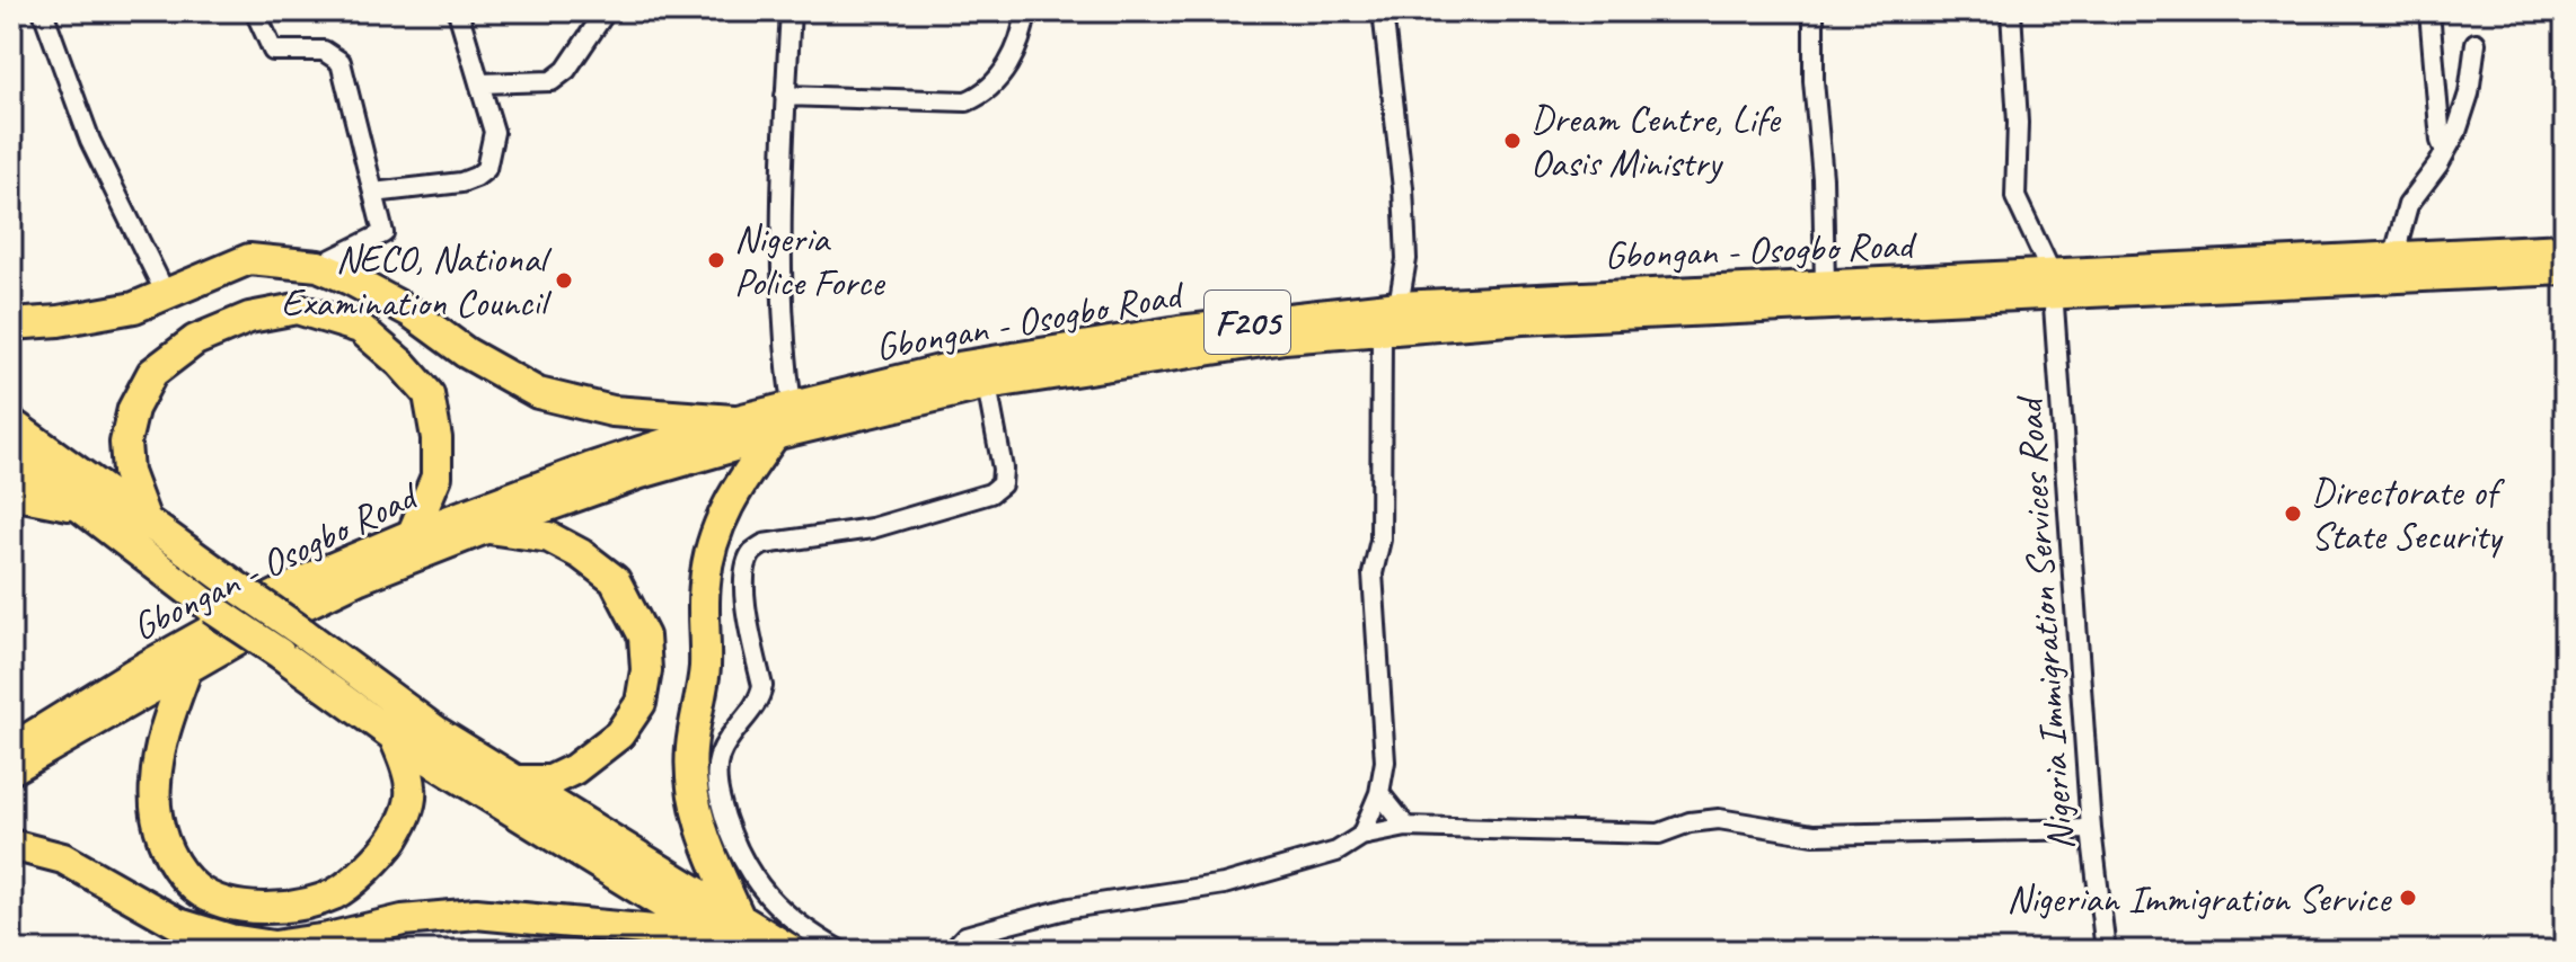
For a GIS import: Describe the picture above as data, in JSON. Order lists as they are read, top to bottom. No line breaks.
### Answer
{"streets":{"main road":["Gbongan - Osogbo Road","F205"],"street":["Nigeria Immigration Services Road"]},"crossings":[["Gbongan - Osogbo Road","Nigeria Immigration Services Road"]],"places":["Dream Centre, Life Oasis Ministry","Nigeria Police Force","NECO, National Examination Council","Directorate of State Security","Nigerian Immigration Service"]}
